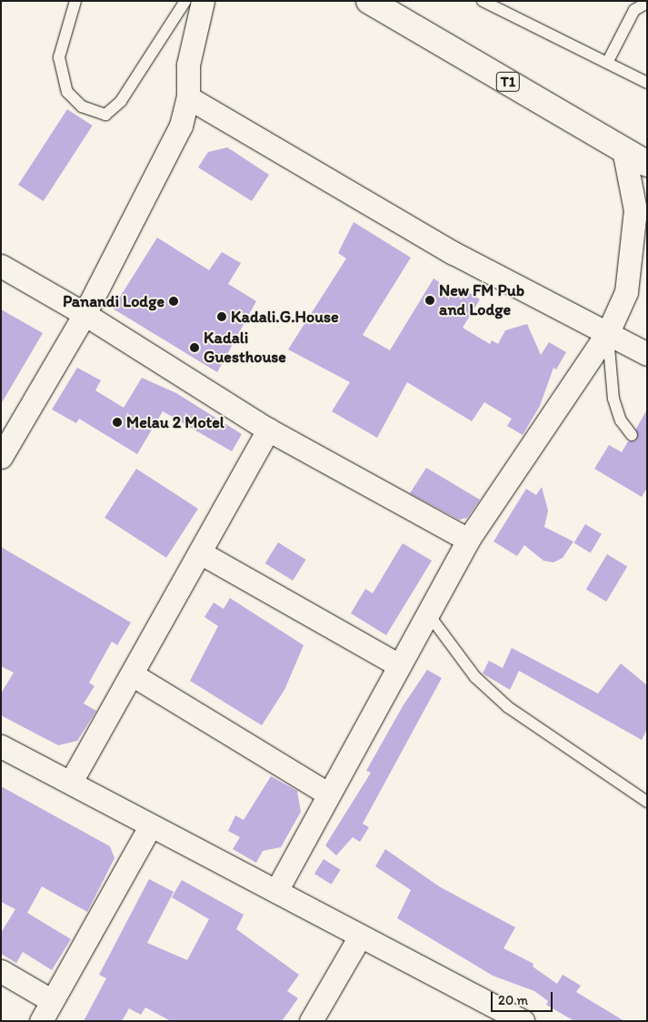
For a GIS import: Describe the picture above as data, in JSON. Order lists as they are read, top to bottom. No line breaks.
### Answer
{"streets":{"highway":["T1"]},"places":["New FM Pub and Lodge","Panandi Lodge","Kadali.G.House","Kadali Guesthouse","Melau 2 Motel"],"scale_bar":"20 m"}
